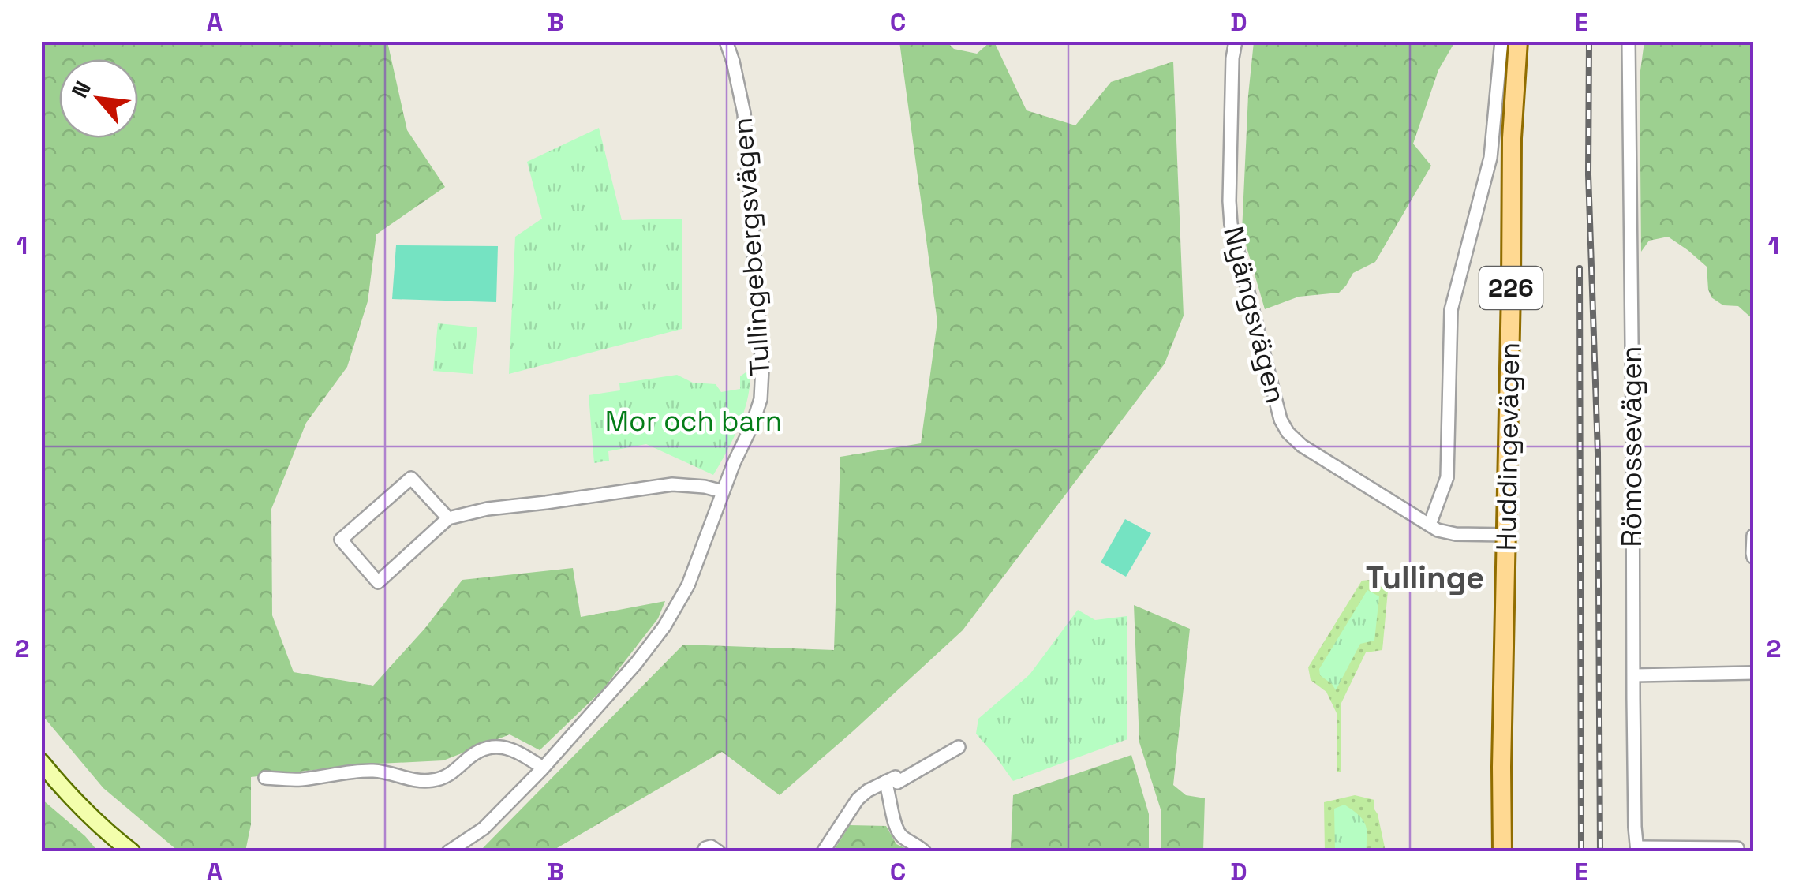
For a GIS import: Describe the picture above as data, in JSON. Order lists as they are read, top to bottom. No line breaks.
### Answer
{"streets":{"main road":["226","Huddingevägen"],"street":["Tullingebergsvägen","Nyängsvägen","Römossevägen"]},"crossings":[["Nyängsvägen","Huddingevägen"]],"districts":["Tullinge"],"parks":["Mor och barn"],"north":"top left","grid":{"columns":["A","B","C","D","E"],"rows":["1","2"]}}
